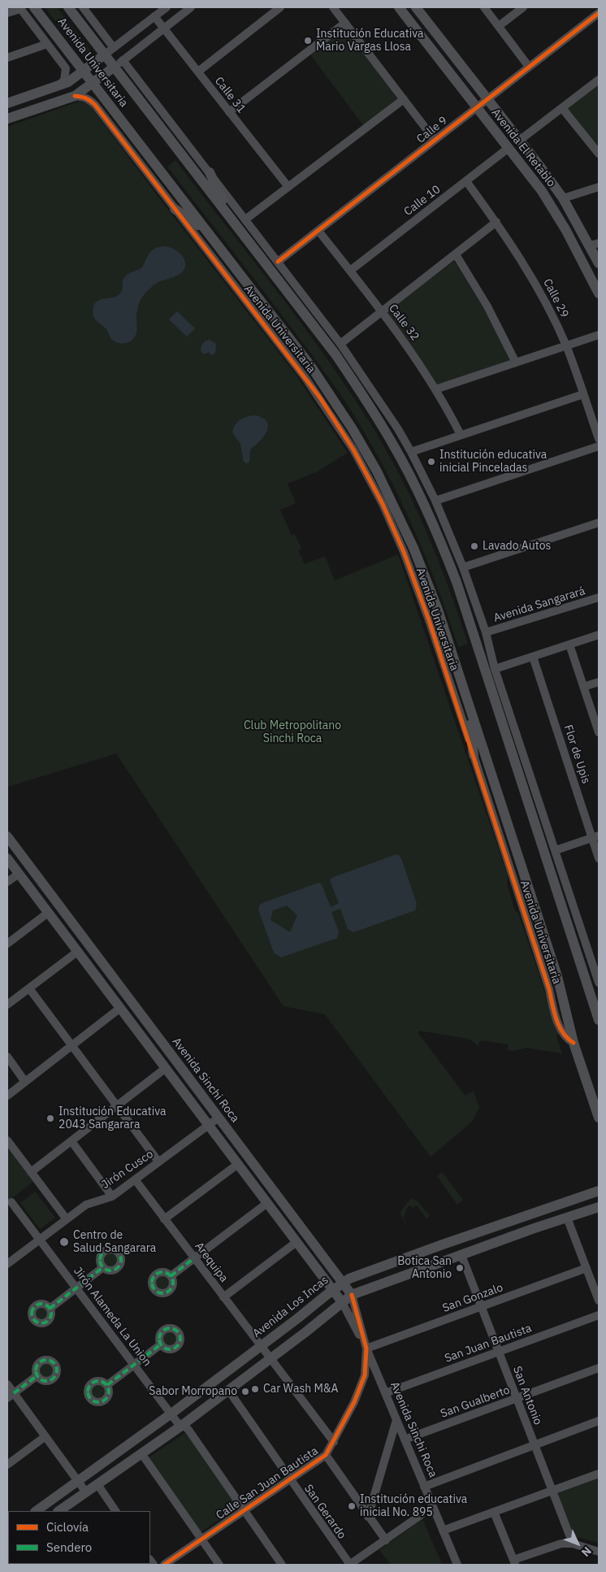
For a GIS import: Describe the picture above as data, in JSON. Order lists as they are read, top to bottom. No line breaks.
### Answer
{"streets":{"main road":["Avenida Universitaria","Avenida El Retablo","Avenida Sinchi Roca","Avenida Los Incas"],"street":["Calle 31","Calle 9","Calle 10","Calle 29","Calle 32","Avenida Sangarará","Flor de Upis","Jirón Cusco","Arequipa","San Gonzalo","Jirón Alameda La Union","San Juan Bautista","San Antonio","San Gualberto","Calle San Juan Bautista","San Gerardo"]},"crossings":[["Calle 9","Avenida El Retablo"],["Calle 9","Calle 32"],["Avenida El Retablo","Calle 10"],["Calle 10","Calle 29"],["Calle 10","Calle 32"],["Avenida Sinchi Roca","Jirón Cusco"],["Avenida Sinchi Roca","San Gonzalo"],["Avenida Sinchi Roca","Avenida Los Incas"],["Avenida Sinchi Roca","San Juan Bautista"],["Avenida Sinchi Roca","San Gualberto"],["Avenida Sinchi Roca","Calle San Juan Bautista"],["Jirón Cusco","Arequipa"],["Jirón Cusco","Jirón Alameda La Union"],["Arequipa","Avenida Los Incas"],["Arequipa","Calle San Juan Bautista"],["San Gonzalo","San Antonio"],["San Gonzalo","Calle San Juan Bautista"],["Avenida Los Incas","Jirón Alameda La Union"],["Jirón Alameda La Union","Calle San Juan Bautista"],["San Juan Bautista","San Antonio"],["San Antonio","San Gualberto"],["Calle San Juan Bautista","San Gerardo"]],"parks":["Club Metropolitano Sinchi Roca"],"places":["Institución Educativa Mario Vargas Llosa","Institución educativa inicial Pinceladas","Lavado Autos","Institución Educativa 2043 Sangarara","Centro de Salud Sangarara","Botica San Antonio","Car Wash M&A","Sabor Morropano","Institución educativa inicial No. 895"],"legend":["Ciclovía","Sendero"],"north":"bottom right"}
